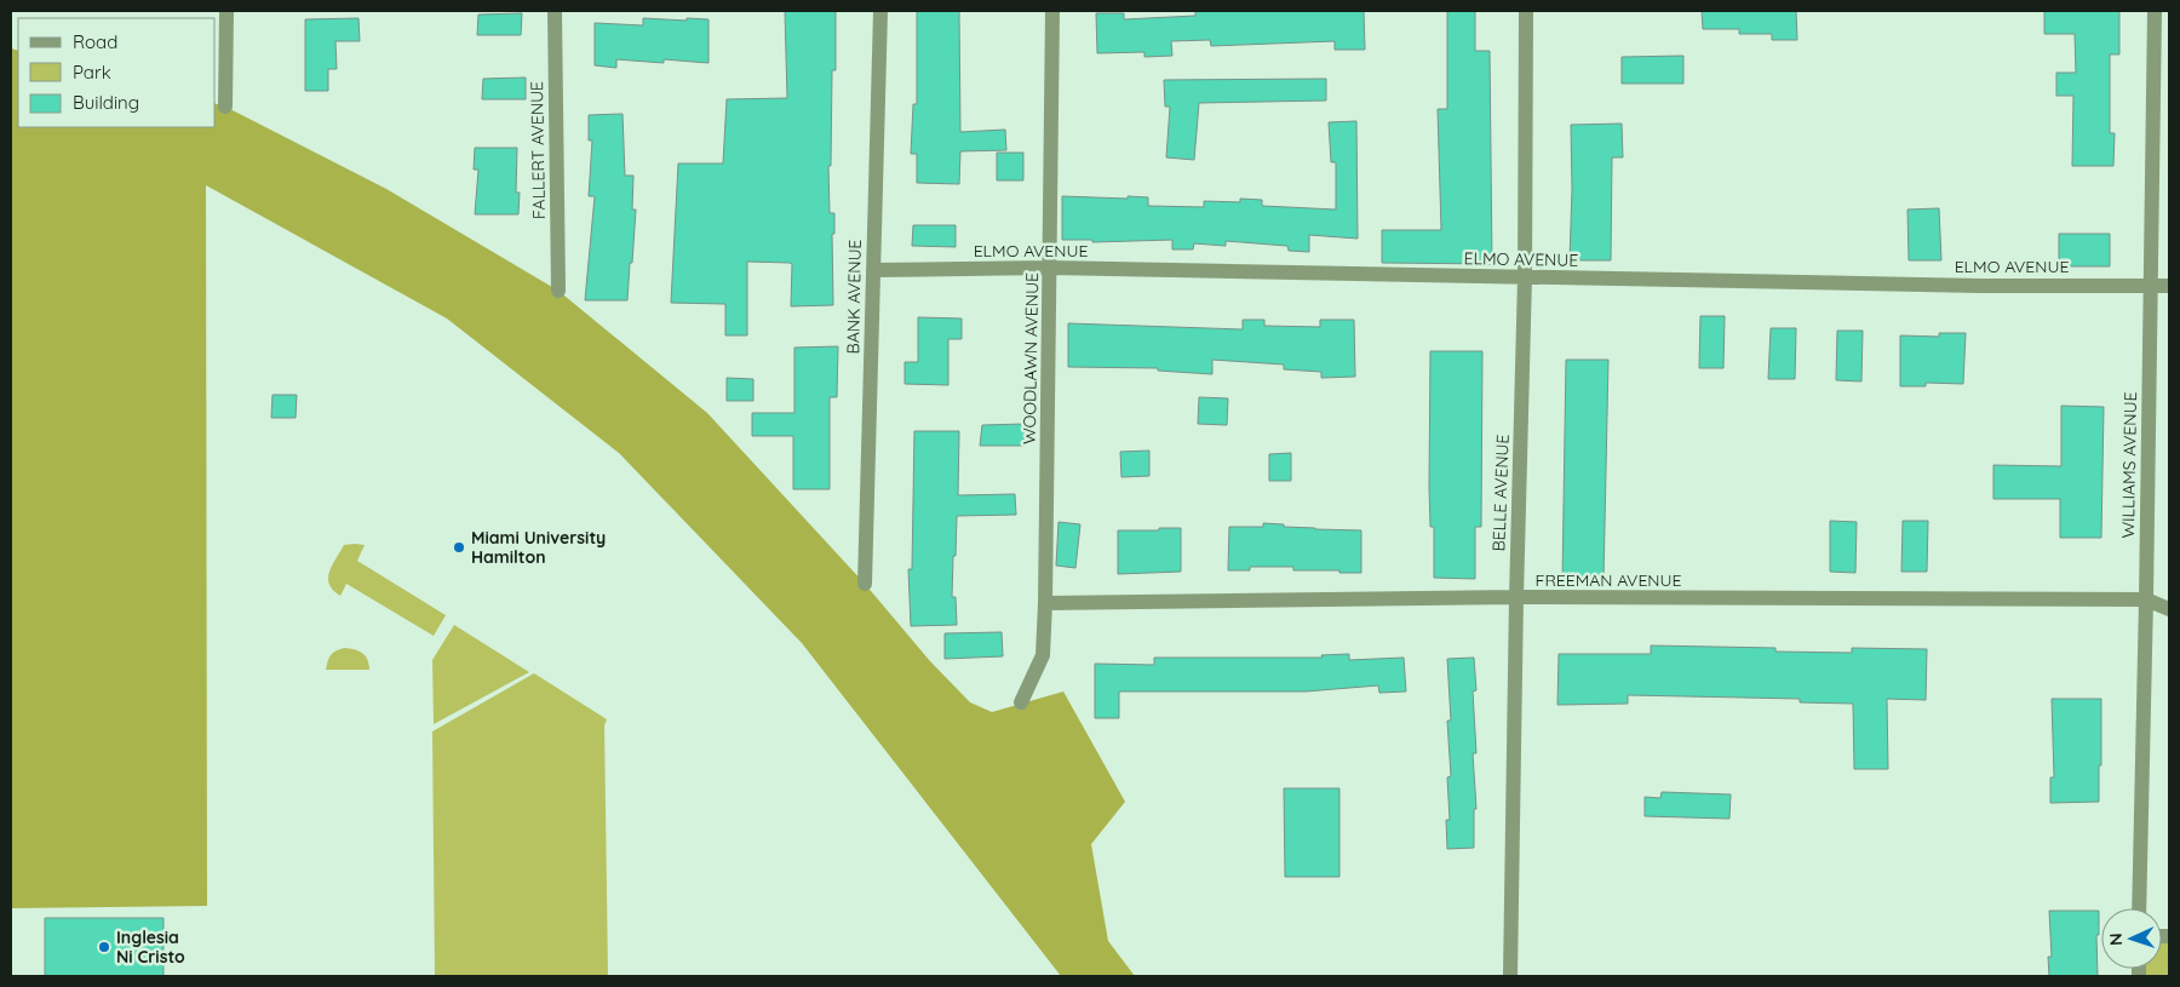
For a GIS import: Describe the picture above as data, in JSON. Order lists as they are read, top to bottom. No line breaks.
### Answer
{"streets":{"street":["FALLERT AVENUE","ELMO AVENUE","BANK AVENUE","WOODLAWN AVENUE","WILLIAMS AVENUE","BELLE AVENUE","FREEMAN AVENUE"]},"crossings":[["ELMO AVENUE","BANK AVENUE"],["ELMO AVENUE","WOODLAWN AVENUE"],["ELMO AVENUE","WILLIAMS AVENUE"],["ELMO AVENUE","BELLE AVENUE"],["WOODLAWN AVENUE","FREEMAN AVENUE"],["WILLIAMS AVENUE","FREEMAN AVENUE"],["BELLE AVENUE","FREEMAN AVENUE"]],"places":["Miami University Hamilton","Inglesia Ni Cristo"],"legend":["Road","Park","Building"],"north":"left"}
